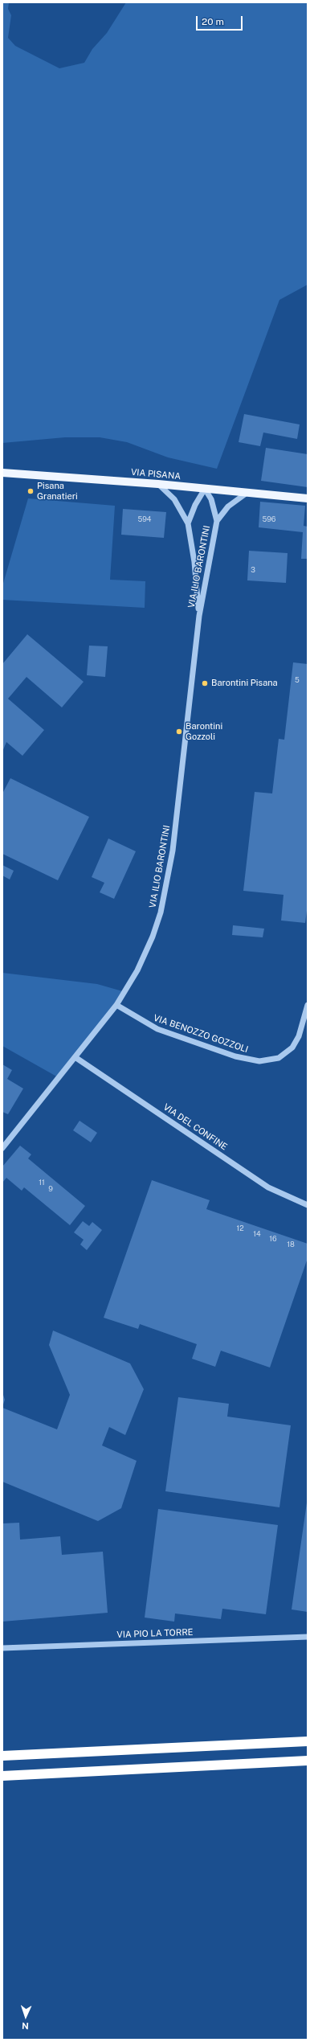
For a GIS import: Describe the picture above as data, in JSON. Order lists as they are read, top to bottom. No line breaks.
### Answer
{"streets":{"main road":["VIA PISANA"],"street":["VIA ILIO BARONTINI","VIA BENOZZO GOZZOLI","VIA DEL CONFINE","VIA PIO LA TORRE"]},"crossings":[["VIA PISANA","VIA ILIO BARONTINI"],["VIA ILIO BARONTINI","VIA BENOZZO GOZZOLI"],["VIA ILIO BARONTINI","VIA DEL CONFINE"]],"places":["Pisana Granatieri","Barontini Pisana","Barontini Gozzoli"],"house_numbers":["594","596","3","5","11","9","12","14","16","18"],"scale_bar":"20 m","north":"bottom"}
